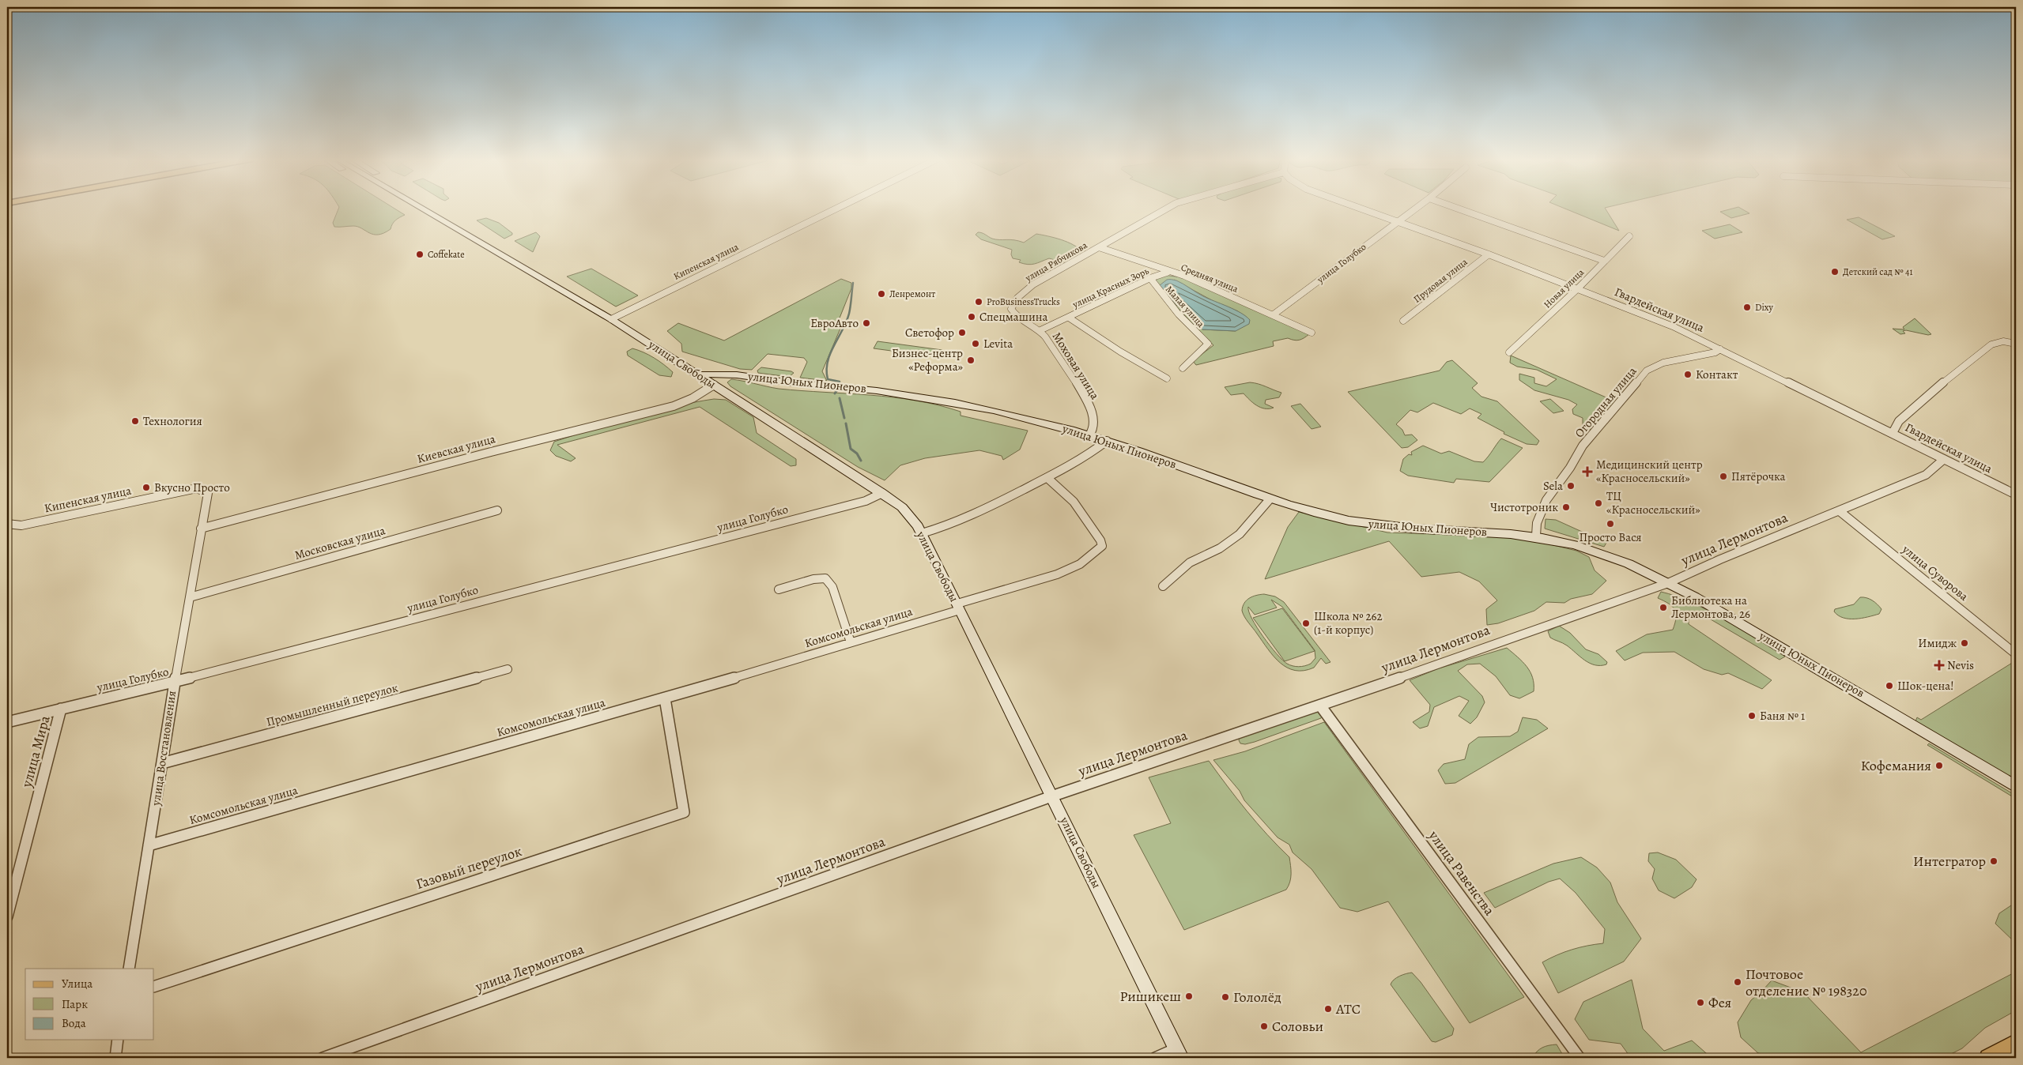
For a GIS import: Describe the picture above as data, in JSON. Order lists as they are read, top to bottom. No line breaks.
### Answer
{"streets":{"main road":["улица Свободы","улица Юных Пионеров"],"street":["Кипенская улица","улица Рябчикова","улица Голубко","Средняя улица","Прудовая улица","улица Красных Зорь","Новая улица","Малая улица","Гвардейская улица","Моховая улица","Огородная улица","Киевская улица","улица Лермонтова","Московская улица","улица Суворова","Комсомольская улица","Промышленный переулок","улица Восстановления","улица Мира","Газовый переулок","улица Равенства"]},"crossings":[["Кипенская улица","улица Свободы"],["Кипенская улица","улица Восстановления"],["улица Рябчикова","Средняя улица"],["улица Рябчикова","улица Красных Зорь"],["улица Рябчикова","Моховая улица"],["улица Голубко","Средняя улица"],["улица Голубко","Гвардейская улица"],["улица Голубко","улица Свободы"],["улица Голубко","улица Восстановления"],["улица Голубко","улица Мира"],["Средняя улица","улица Красных Зорь"],["Прудовая улица","Гвардейская улица"],["улица Красных Зорь","Малая улица"],["улица Красных Зорь","Моховая улица"],["Новая улица","Гвардейская улица"],["Гвардейская улица","Огородная улица"],["Гвардейская улица","улица Лермонтова"],["улица Свободы","улица Юных Пионеров"],["улица Свободы","Киевская улица"],["улица Свободы","улица Лермонтова"],["улица Свободы","Комсомольская улица"],["Моховая улица","улица Юных Пионеров"],["улица Юных Пионеров","Огородная улица"],["улица Юных Пионеров","улица Лермонтова"],["Киевская улица","улица Восстановления"],["улица Лермонтова","улица Суворова"],["улица Лермонтова","улица Равенства"],["Московская улица","улица Восстановления"],["Комсомольская улица","улица Восстановления"],["Комсомольская улица","Газовый переулок"],["Промышленный переулок","улица Восстановления"]],"places":{"other":["Coffekate","Детский сад № 41","Ленремонт","ProBusinessTrucks","Dixy","Спецмашина","ЕвроАвто","Светофор","Levita","Бизнес-центр «Реформа»","Контакт","Технология","Пятёрочка","Sela","Вкусно Просто","ТЦ «Красносельский»","Чистотроник","Просто Вася","Библиотека на Лермонтова, 26","Школа № 262 (1-й корпус)","Имидж","Шок-цена!","Баня № 1","Кофемания","Интегратор","Почтовое отделение № 198320","Ришикеш","Гололёд","Фея","АТС","Соловьи"],"health":["Медицинский центр «Красносельский»","Nevis"]},"legend":["Улица","Парк","Вода"]}
